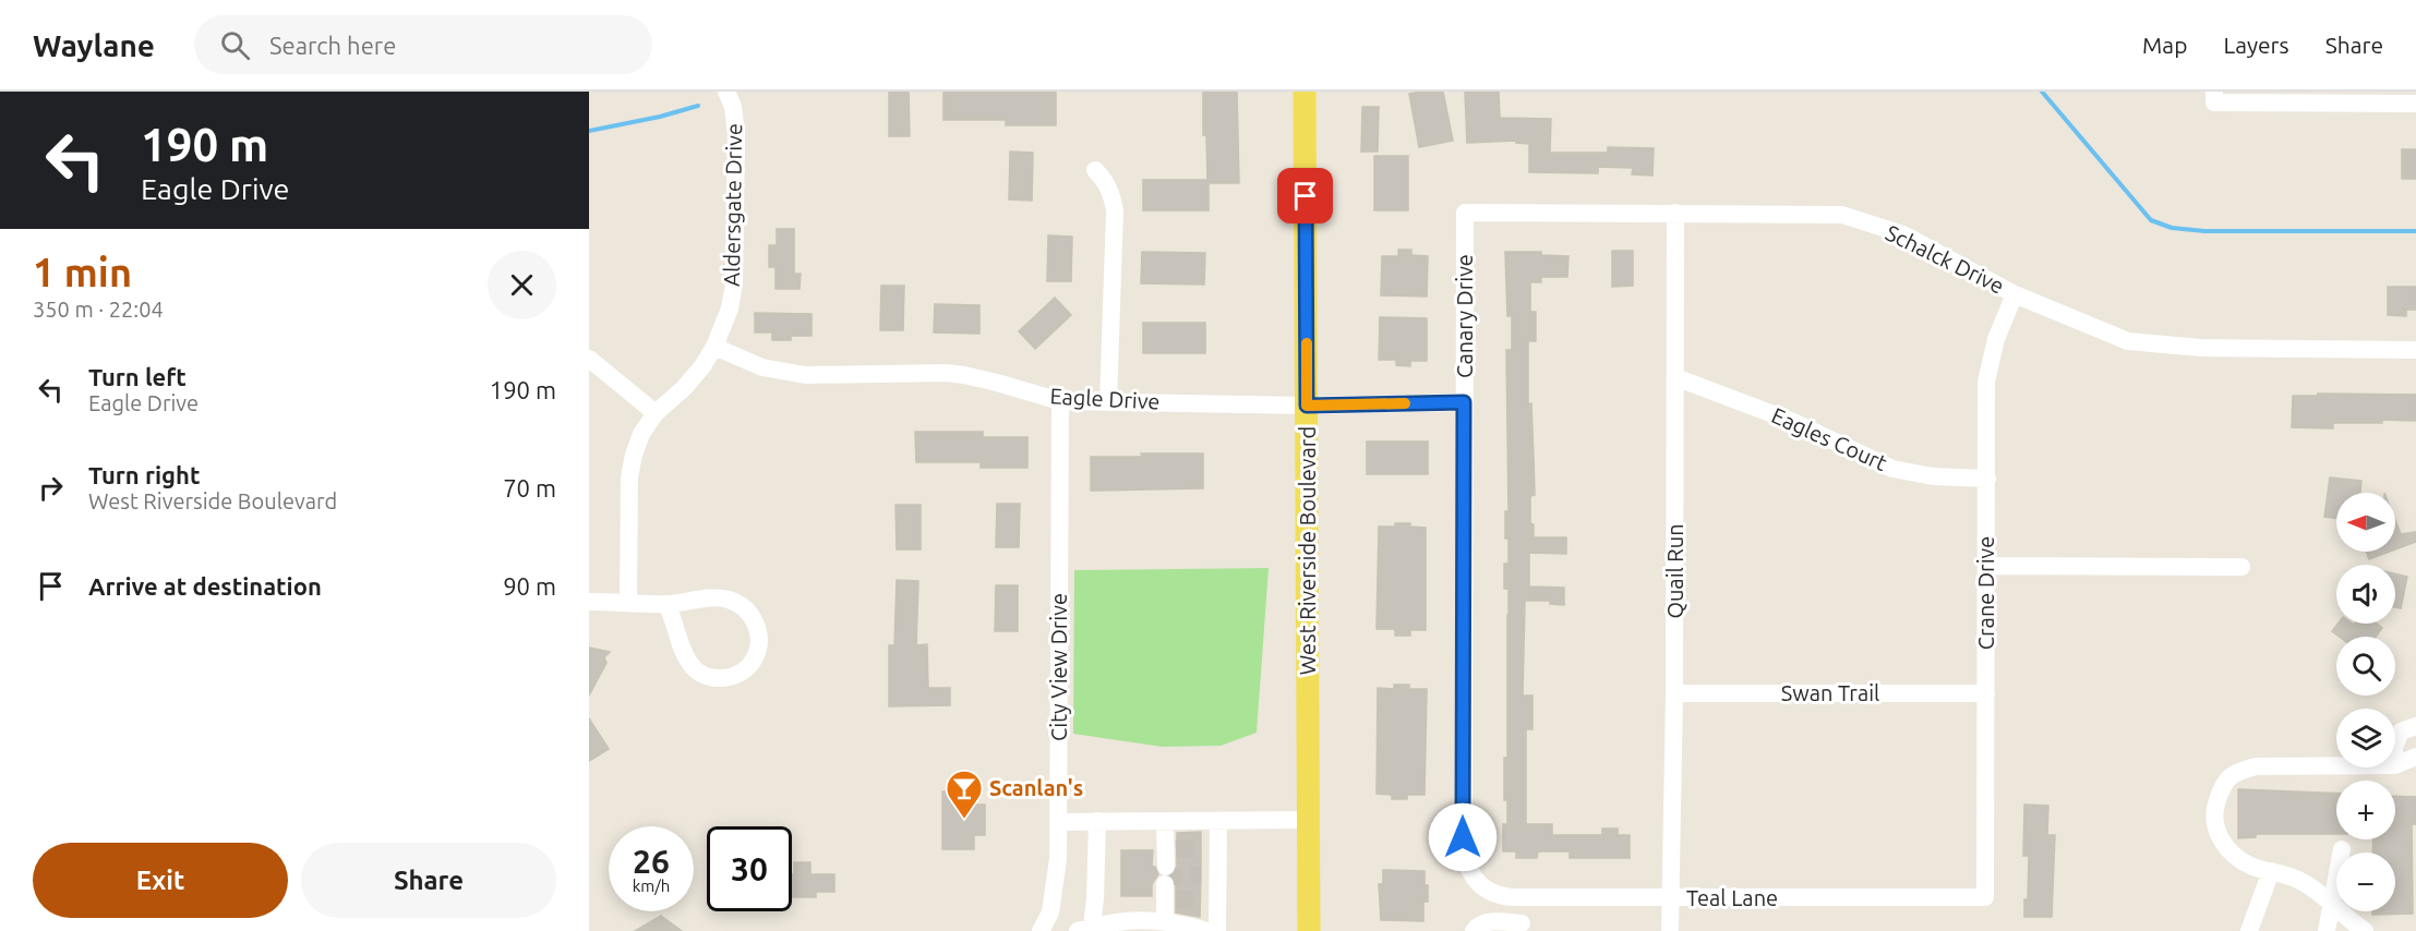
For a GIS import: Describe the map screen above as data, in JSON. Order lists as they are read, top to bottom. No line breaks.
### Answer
{"streets":{"main road":["West Riverside Boulevard"],"street":["Aldersgate Drive","Schalck Drive","Canary Drive","Eagle Drive","Eagles Court","Quail Run","Crane Drive","City View Drive","Swan Trail","Teal Lane"]},"crossings":[["Aldersgate Drive","Eagle Drive"],["Schalck Drive","Canary Drive"],["Schalck Drive","Quail Run"],["Schalck Drive","Crane Drive"],["Canary Drive","Eagle Drive"],["Canary Drive","Teal Lane"],["Eagle Drive","West Riverside Boulevard"],["Eagle Drive","City View Drive"],["Eagles Court","Quail Run"],["Eagles Court","Crane Drive"],["Quail Run","Swan Trail"],["Quail Run","Teal Lane"],["Crane Drive","Swan Trail"],["Crane Drive","Teal Lane"]],"places":{"bar":["Scanlan's"]},"north":"left","page":{"header":"Waylane","search":"Search here","nav":["Map","Layers","Share"],"turn":["190 m","Eagle Drive"],"heading":["1 min","350 m · 22:04"],"list":[{"name":"Turn left","note":"Eagle Drive","value":"190 m"},{"name":"Turn right","note":"West Riverside Boulevard","value":"70 m"},{"name":"Arrive at destination","value":"90 m"}],"map_buttons":["+","−"],"speed":"26 km/h","limit":"30","buttons":["Exit","Share"]}}
